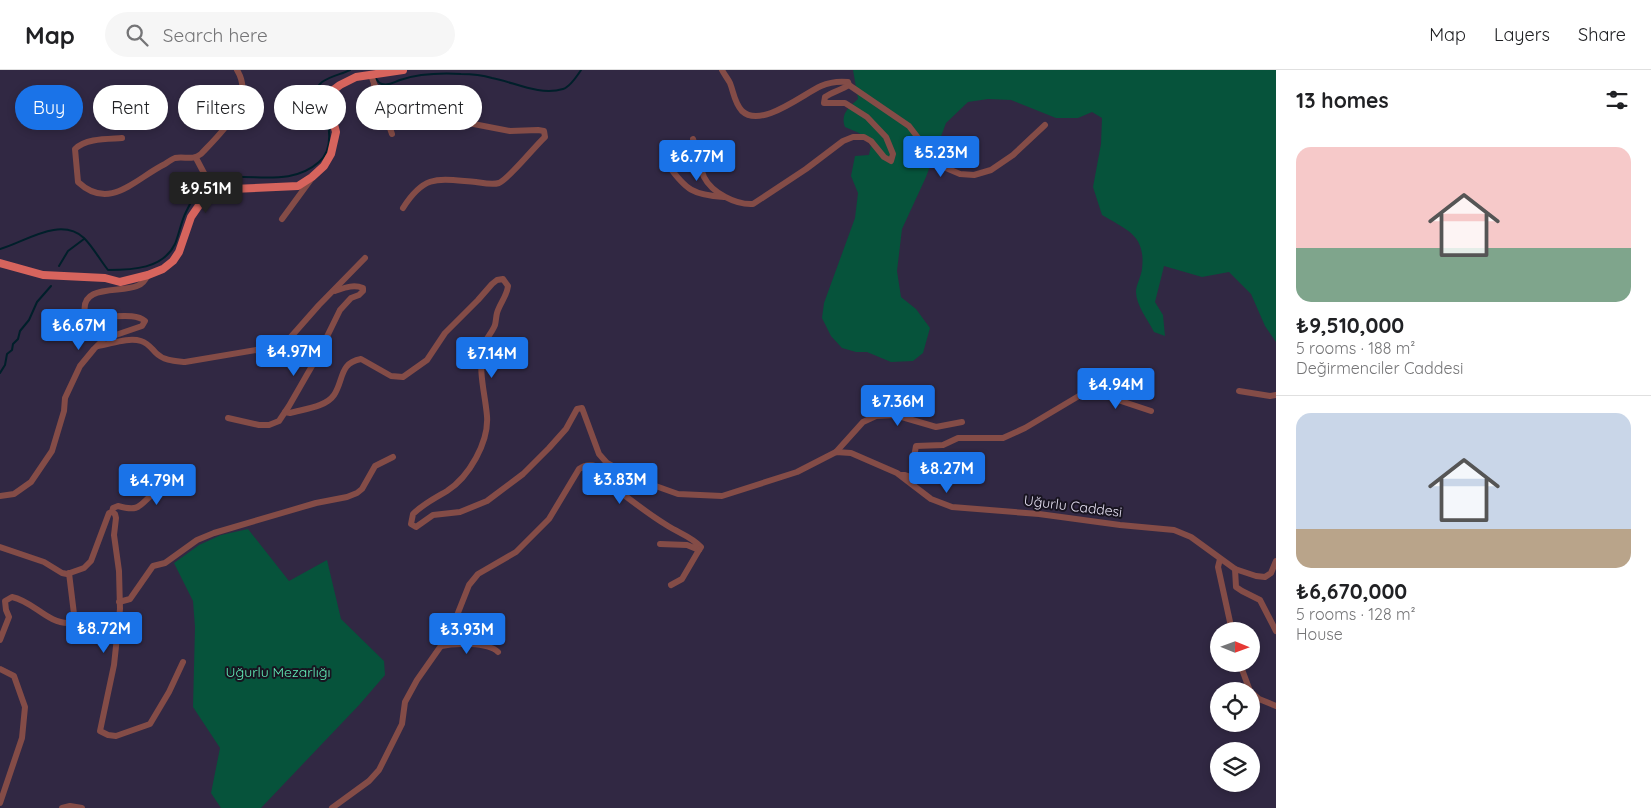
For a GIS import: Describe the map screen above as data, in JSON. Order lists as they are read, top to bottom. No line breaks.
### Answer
{"streets":{"street":["Uğurlu Caddesi"]},"parks":["Uğurlu Mezarlığı"],"north":"right","page":{"header":"Map","search":"Search here","nav":["Map","Layers","Share"],"heading":"13 homes","chip":["Buy","Rent","Filters","New","Apartment"],"list":[{"name":"₺9,510,000","note":"5 rooms · 188 m² · Değirmenciler Caddesi"},{"name":"₺6,670,000","note":"5 rooms · 128 m² · House"}],"price":["₺5.23M","₺6.77M","₺9.51M","₺6.67M","₺4.97M","₺7.14M","₺4.94M","₺7.36M","₺8.27M","₺3.83M","₺4.79M","₺8.72M","₺3.93M"]}}
